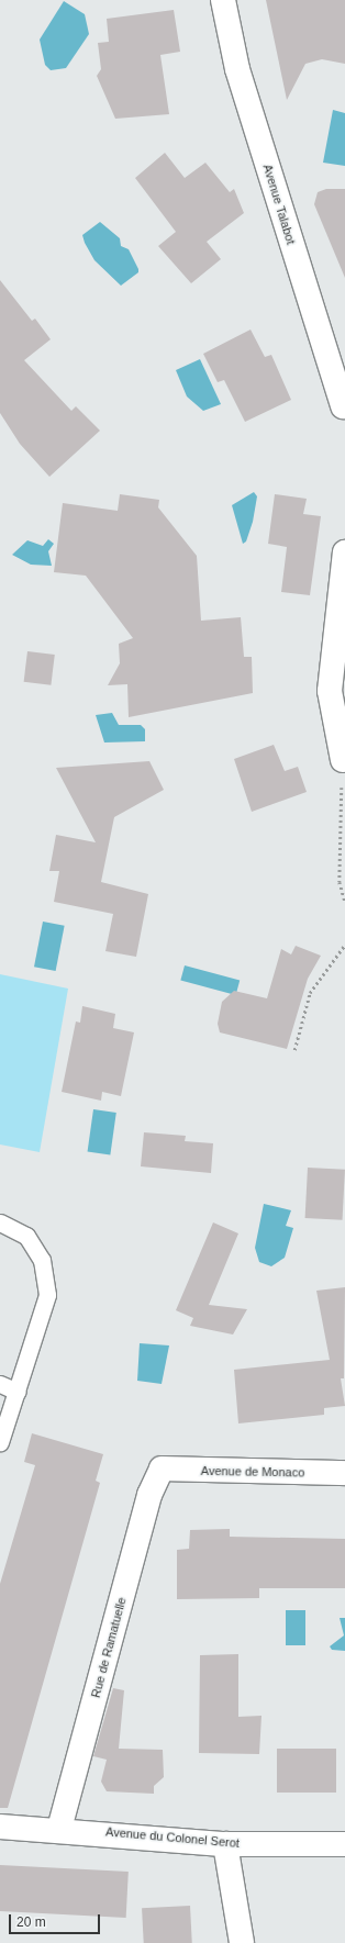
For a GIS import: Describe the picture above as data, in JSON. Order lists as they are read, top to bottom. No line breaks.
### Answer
{"streets":{"street":["Avenue Talabot","Avenue de Monaco","Rue de Ramatuelle","Avenue du Colonel Serot"]},"crossings":[["Avenue de Monaco","Rue de Ramatuelle"],["Rue de Ramatuelle","Avenue du Colonel Serot"]],"scale_bar":"20 m"}
